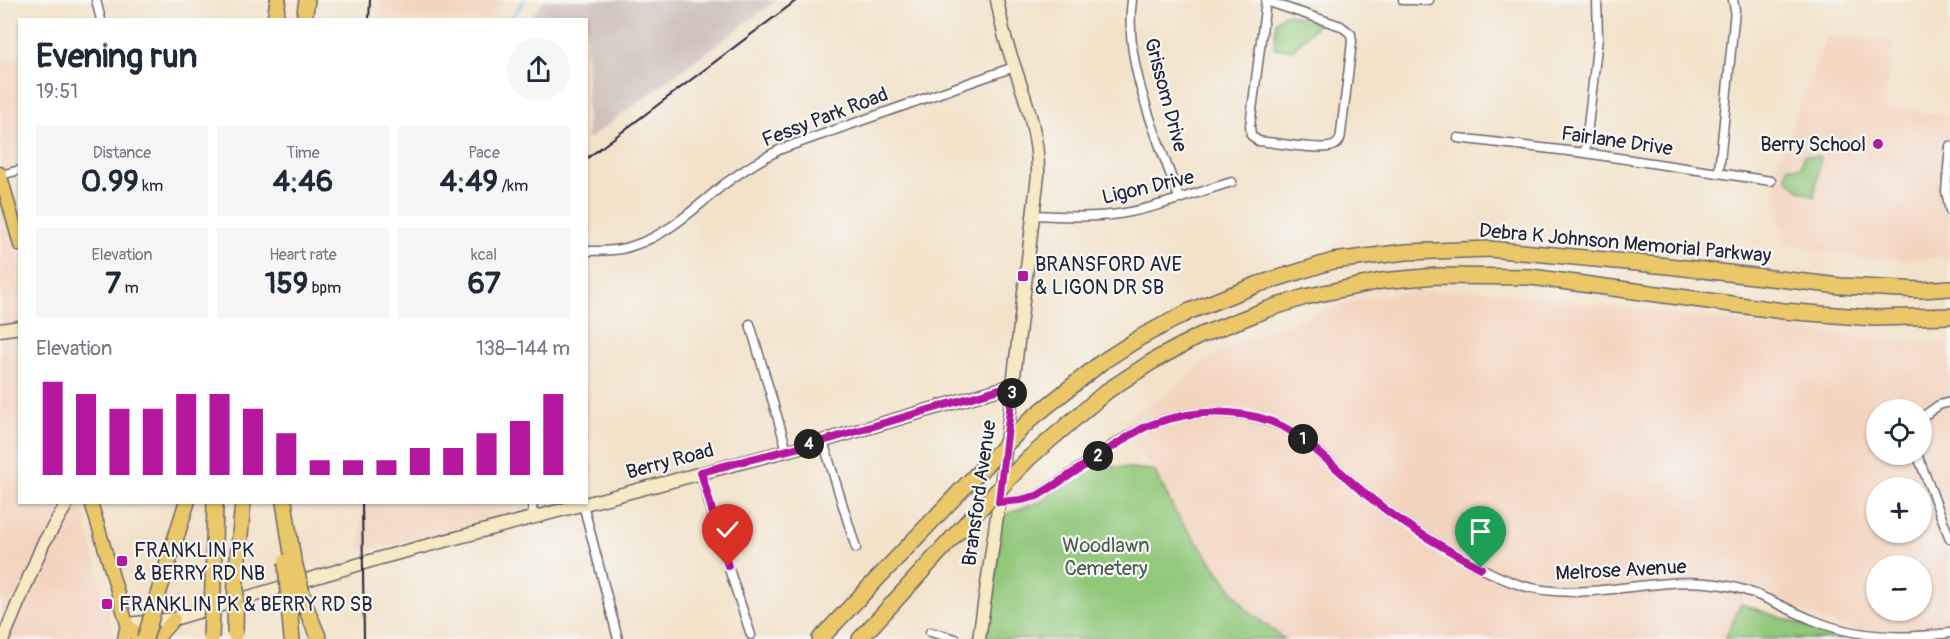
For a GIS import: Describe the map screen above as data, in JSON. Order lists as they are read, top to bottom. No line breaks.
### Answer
{"streets":{"highway":["Debra K Johnson Memorial Parkway"],"street":["Grissom Drive","Fessy Park Road","Fairlane Drive","Ligon Drive","Berry Road","Bransford Avenue","Melrose Avenue"]},"crossings":[["Grissom Drive","Ligon Drive"],["Fessy Park Road","Bransford Avenue"],["Ligon Drive","Bransford Avenue"],["Berry Road","Bransford Avenue"],["Bransford Avenue","Melrose Avenue"]],"parks":["Woodlawn Cemetery"],"places":{"other":["Berry School"],"transit":["BRANSFORD AVE & LIGON DR SB","FRANKLIN PK & BERRY RD NB","FRANKLIN PK & BERRY RD SB"]},"page":{"heading":["Evening run","19:51"],"stats":[["Distance","0.99 km"],["Time","4:46"],["Pace","4:49 /km"],["Elevation","7 m"],["Heart rate","159 bpm"],["kcal","67"]],"chart":["Elevation","138–144 m"],"pins":["3","1","4","2"],"map_buttons":["+","−"]}}
